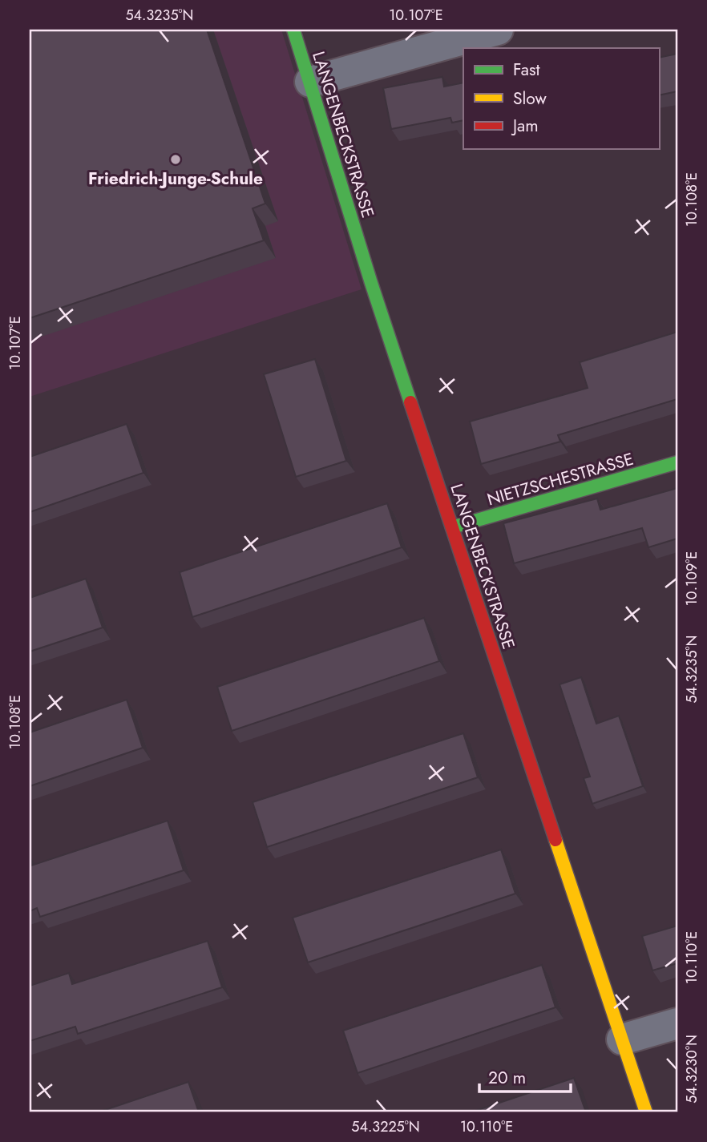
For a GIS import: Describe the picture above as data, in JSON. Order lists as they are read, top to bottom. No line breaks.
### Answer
{"streets":{"street":["LANGENBECKSTRASSE","NIETZSCHESTRASSE"]},"crossings":[["LANGENBECKSTRASSE","NIETZSCHESTRASSE"]],"places":["Friedrich-Junge-Schule"],"legend":["Fast","Slow","Jam"],"scale_bar":"20 m","coordinates":["54.3235°N","10.107°E","10.108°E","10.109°E","10.110°E","54.3230°N","54.3225°N"]}
